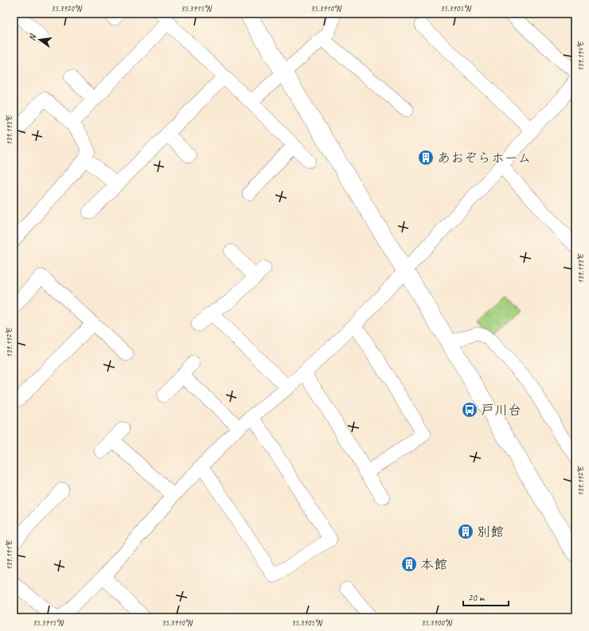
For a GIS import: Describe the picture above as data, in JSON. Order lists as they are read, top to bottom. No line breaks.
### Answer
{"places":{"building":["あおぞらホーム","別館","本館"],"bus stop":["戸川台"]},"scale_bar":"20 m","north":"left","coordinates":["35.3920°N","35.3915°N","35.3910°N","35.3905°N","139.194°E","139.193°E","139.192°E","139.191°E","35.3900°N"]}
